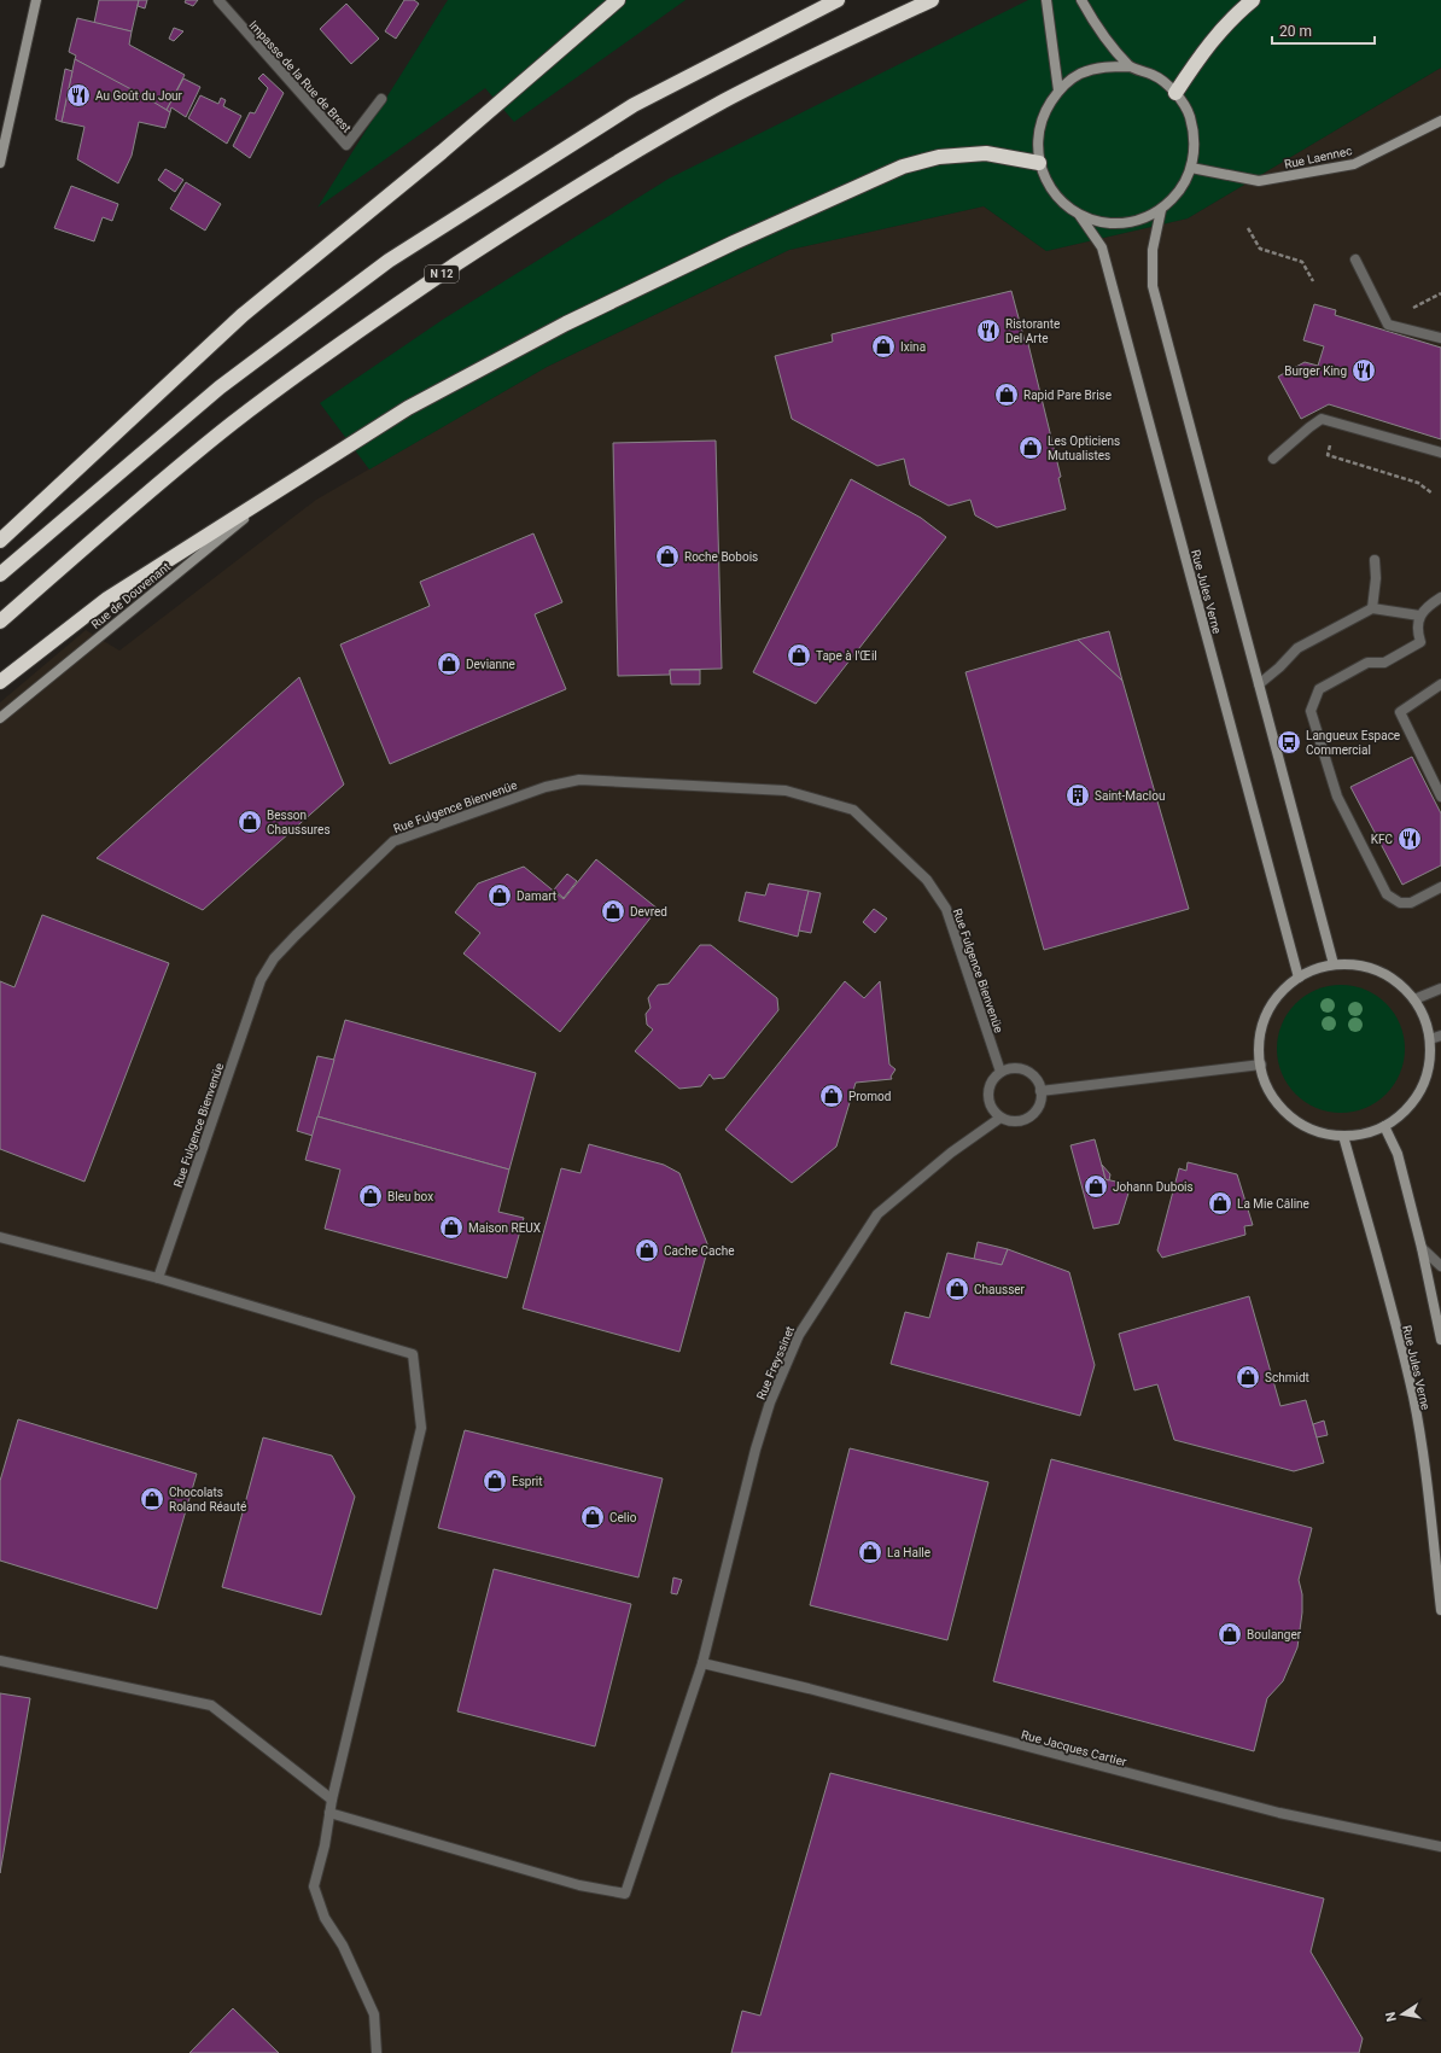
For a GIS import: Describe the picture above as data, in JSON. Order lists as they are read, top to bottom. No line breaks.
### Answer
{"streets":{"highway":["N 12"],"street":["Impasse de la Rue de Brest","Rue Laennec","Rue Jules Verne","Rue de Douvenant","Rue Fulgence Bienvenüe","Rue Freyssinet","Rue Jacques Cartier"]},"crossings":[["Rue Laennec","Rue Jules Verne"],["Rue Fulgence Bienvenüe","Rue Freyssinet"],["Rue Freyssinet","Rue Jacques Cartier"]],"places":{"restaurant":["Au Goût du Jour","Ristorante Del Arte","Burger King","KFC"],"shop":["Ixina","Rapid Pare Brise","Les Opticiens Mutualistes","Roche Bobois","Tape à l'Œil","Devianne","Besson Chaussures","Damart","Devred","Promod","Johann Dubois","Bleu box","La Mie Câline","Maison REUX","Cache Cache","Chausser","Schmidt","Esprit","Chocolats Roland Réauté","Celio","La Halle","Boulanger"],"bus stop":["Langueux Espace Commercial"],"building":["Saint-Maclou"]},"scale_bar":"20 m","north":"left"}
